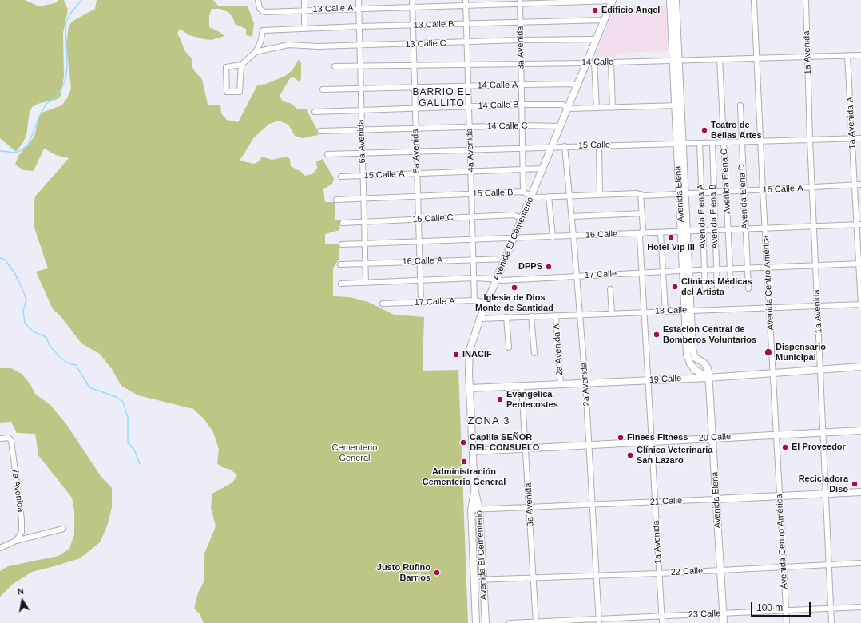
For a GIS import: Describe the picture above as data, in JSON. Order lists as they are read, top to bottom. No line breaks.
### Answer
{"streets":{"main road":["Avenida Elena","Avenida El Cementerio","19 Calle","20 Calle","21 Calle"],"street":["13 Calle A","13 Calle B","13 Calle C","3a Avenida","1a Avenida","14 Calle","14 Calle A","14 Calle B","1a Avenida A","14 Calle C","6a Avenida","15 Calle","4a Avenida","5a Avenida","15 Calle A","Avenida Elena C","15 Calle B","Avenida Elena D","Avenida Elena A","Avenida Elena B","15 Calle C","16 Calle","16 Calle A","17 Calle","Avenida Centro América","17 Calle A","18 Calle","2a Avenida A","2a Avenida","7a Avenida","22 Calle","23 Calle"]},"crossings":[["13 Calle A","3a Avenida"],["13 Calle A","6a Avenida"],["13 Calle A","4a Avenida"],["13 Calle A","5a Avenida"],["13 Calle A","Avenida El Cementerio"],["13 Calle B","13 Calle C"],["13 Calle B","3a Avenida"],["13 Calle B","6a Avenida"],["13 Calle B","4a Avenida"],["13 Calle B","5a Avenida"],["13 Calle B","Avenida El Cementerio"],["13 Calle C","3a Avenida"],["13 Calle C","6a Avenida"],["13 Calle C","4a Avenida"],["13 Calle C","5a Avenida"],["13 Calle C","Avenida El Cementerio"],["3a Avenida","14 Calle"],["3a Avenida","14 Calle A"],["3a Avenida","14 Calle B"],["3a Avenida","14 Calle C"],["3a Avenida","15 Calle"],["3a Avenida","15 Calle A"],["3a Avenida","15 Calle B"],["3a Avenida","19 Calle"],["3a Avenida","20 Calle"],["3a Avenida","21 Calle"],["3a Avenida","22 Calle"],["3a Avenida","23 Calle"],["1a Avenida","14 Calle"],["1a Avenida","15 Calle"],["1a Avenida","15 Calle A"],["1a Avenida","16 Calle"],["1a Avenida","17 Calle"],["1a Avenida","18 Calle"],["1a Avenida","19 Calle"],["1a Avenida","20 Calle"],["1a Avenida","21 Calle"],["1a Avenida","22 Calle"],["1a Avenida","23 Calle"],["14 Calle","1a Avenida A"],["14 Calle","6a Avenida"],["14 Calle","4a Avenida"],["14 Calle","5a Avenida"],["14 Calle","Avenida Elena C"],["14 Calle","Avenida Elena"],["14 Calle","Avenida El Cementerio"],["14 Calle","Avenida Centro América"],["14 Calle A","6a Avenida"],["14 Calle A","4a Avenida"],["14 Calle A","5a Avenida"],["14 Calle A","Avenida El Cementerio"],["14 Calle B","6a Avenida"],["14 Calle B","4a Avenida"],["14 Calle B","5a Avenida"],["14 Calle B","Avenida Elena"],["14 Calle B","Avenida El Cementerio"],["1a Avenida A","15 Calle"],["1a Avenida A","15 Calle A"],["1a Avenida A","16 Calle"],["1a Avenida A","17 Calle"],["1a Avenida A","18 Calle"],["14 Calle C","6a Avenida"],["14 Calle C","4a Avenida"],["14 Calle C","5a Avenida"],["14 Calle C","Avenida El Cementerio"],["6a Avenida","15 Calle"],["6a Avenida","15 Calle A"],["6a Avenida","15 Calle B"],["6a Avenida","15 Calle C"],["6a Avenida","16 Calle"],["6a Avenida","16 Calle A"],["6a Avenida","17 Calle"],["15 Calle","4a Avenida"],["15 Calle","5a Avenida"],["15 Calle","Avenida Elena C"],["15 Calle","Avenida Elena"],["15 Calle","Avenida Elena D"],["15 Calle","Avenida Elena A"],["15 Calle","Avenida Elena B"],["15 Calle","Avenida El Cementerio"],["15 Calle","Avenida Centro América"],["15 Calle","2a Avenida"],["4a Avenida","15 Calle A"],["4a Avenida","15 Calle B"],["4a Avenida","15 Calle C"],["4a Avenida","16 Calle"],["4a Avenida","16 Calle A"],["4a Avenida","17 Calle"],["4a Avenida","17 Calle A"],["5a Avenida","15 Calle A"],["5a Avenida","15 Calle B"],["5a Avenida","15 Calle C"],["5a Avenida","16 Calle"],["5a Avenida","16 Calle A"],["5a Avenida","17 Calle"],["5a Avenida","17 Calle A"],["15 Calle A","Avenida Elena C"],["15 Calle A","Avenida Elena"],["15 Calle A","Avenida Elena D"],["15 Calle A","Avenida Elena A"],["15 Calle A","Avenida Elena B"],["15 Calle A","Avenida El Cementerio"],["15 Calle A","Avenida Centro América"],["Avenida Elena C","16 Calle"],["Avenida Elena C","17 Calle"],["15 Calle B","Avenida El Cementerio"],["Avenida Elena","16 Calle"],["Avenida Elena","17 Calle"],["Avenida Elena","18 Calle"],["Avenida Elena","19 Calle"],["Avenida Elena","20 Calle"],["Avenida Elena","21 Calle"],["Avenida Elena","22 Calle"],["Avenida Elena","23 Calle"],["Avenida Elena D","16 Calle"],["Avenida Elena D","17 Calle"],["Avenida Elena A","16 Calle"],["Avenida Elena A","17 Calle"],["Avenida Elena B","16 Calle"],["Avenida Elena B","17 Calle"],["15 Calle C","Avenida El Cementerio"],["16 Calle","Avenida El Cementerio"],["16 Calle","Avenida Centro América"],["16 Calle","2a Avenida"],["Avenida El Cementerio","16 Calle A"],["Avenida El Cementerio","17 Calle"],["Avenida El Cementerio","17 Calle A"],["Avenida El Cementerio","18 Calle"],["Avenida El Cementerio","19 Calle"],["Avenida El Cementerio","20 Calle"],["Avenida El Cementerio","21 Calle"],["Avenida El Cementerio","22 Calle"],["17 Calle","Avenida Centro América"],["17 Calle","2a Avenida"],["Avenida Centro América","18 Calle"],["Avenida Centro América","19 Calle"],["Avenida Centro América","20 Calle"],["Avenida Centro América","21 Calle"],["Avenida Centro América","22 Calle"],["Avenida Centro América","23 Calle"],["18 Calle","2a Avenida A"],["18 Calle","2a Avenida"],["2a Avenida A","19 Calle"],["19 Calle","2a Avenida"],["2a Avenida","20 Calle"],["2a Avenida","21 Calle"],["2a Avenida","22 Calle"],["2a Avenida","23 Calle"]],"districts":["BARRIO EL GALLITO","ZONA 3"],"parks":["Cementerio General"],"places":["Edificio Angel","Teatro de Bellas Artes","Hotel Vip III","DPPS","Clínicas Médicas del Artista","Iglesia de Dios Monte de Santidad","Estacion Central de Bomberos Voluntarios","Dispensario Municipal","INACIF","Evangelica Pentecostes","Finees Fitness","Capilla SEÑOR DEL CONSUELO","El Proveedor","Clínica Veterinaria San Lazaro","Administración Cementerio General","Recicladora Diso","Justo Rufino Barrios"],"scale_bar":"100 m","north":"top"}
